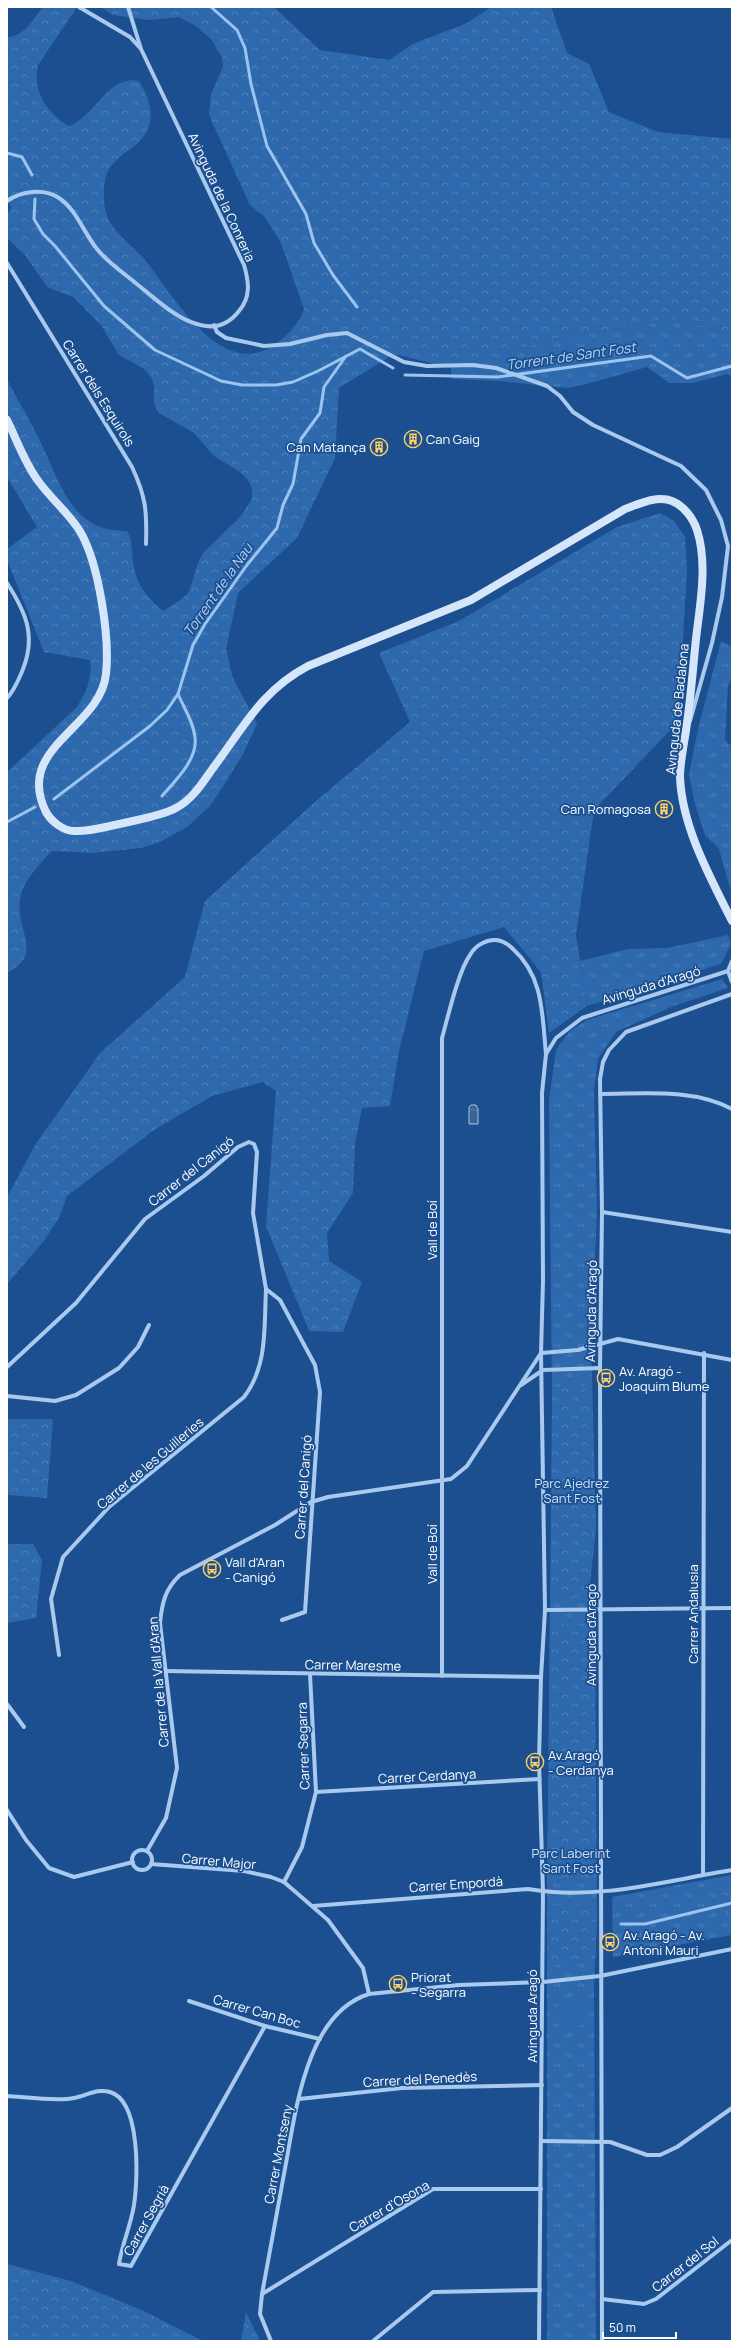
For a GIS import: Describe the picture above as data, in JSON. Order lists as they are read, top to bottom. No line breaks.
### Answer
{"streets":{"street":["Avinguda de la Conreria","Carrer dels Esquirols","Avinguda de Badalona","Avinguda d'Aragó","Carrer del Canigó","Vall de Boí","Carrer de les Guilleries","Carrer Andalusia","Carrer Maresme","Carrer de la Vall d'Aran","Carrer Segarra","Carrer Cerdanya","Carrer Major","Carrer Empordà","Carrer Can Boc","Avinguda Aragó","Carrer del Penedès","Carrer Montseny","Carrer d'Osona","Carrer Segrià","Carrer del Sol"]},"crossings":[["Avinguda d'Aragó","Vall de Boí"],["Avinguda d'Aragó","Carrer Maresme"],["Avinguda d'Aragó","Carrer de la Vall d'Aran"],["Avinguda d'Aragó","Carrer Cerdanya"],["Avinguda d'Aragó","Carrer Empordà"],["Avinguda d'Aragó","Avinguda Aragó"],["Avinguda d'Aragó","Carrer Montseny"],["Carrer del Canigó","Carrer de les Guilleries"],["Carrer del Canigó","Carrer de la Vall d'Aran"],["Vall de Boí","Carrer Maresme"],["Vall de Boí","Carrer de la Vall d'Aran"],["Carrer Andalusia","Carrer Empordà"],["Carrer Maresme","Carrer de la Vall d'Aran"],["Carrer Maresme","Carrer Segarra"],["Carrer de la Vall d'Aran","Carrer Major"],["Carrer Segarra","Carrer Cerdanya"],["Carrer Segarra","Carrer Major"],["Carrer Major","Carrer Empordà"],["Carrer Major","Carrer Montseny"],["Carrer Empordà","Avinguda Aragó"],["Carrer Can Boc","Carrer Montseny"],["Carrer Can Boc","Carrer Segrià"],["Avinguda Aragó","Carrer del Penedès"],["Avinguda Aragó","Carrer Montseny"],["Avinguda Aragó","Carrer d'Osona"],["Carrer del Penedès","Carrer Montseny"],["Carrer Montseny","Carrer d'Osona"]],"water":["Torrent de Sant Fost","Torrent de la Nau"],"parks":["Parc Ajedrez Sant Fost","Parc Laberint Sant Fost"],"places":{"building":["Can Gaig","Can Matança","Can Romagosa"],"bus stop":["Av. Aragó - Joaquim Blume","Vall d'Aran - Canigó","Av.Aragó - Cerdanya","Av. Aragó - Av. Antoni Mauri","Priorat - Segarra"]},"scale_bar":"50 m"}
